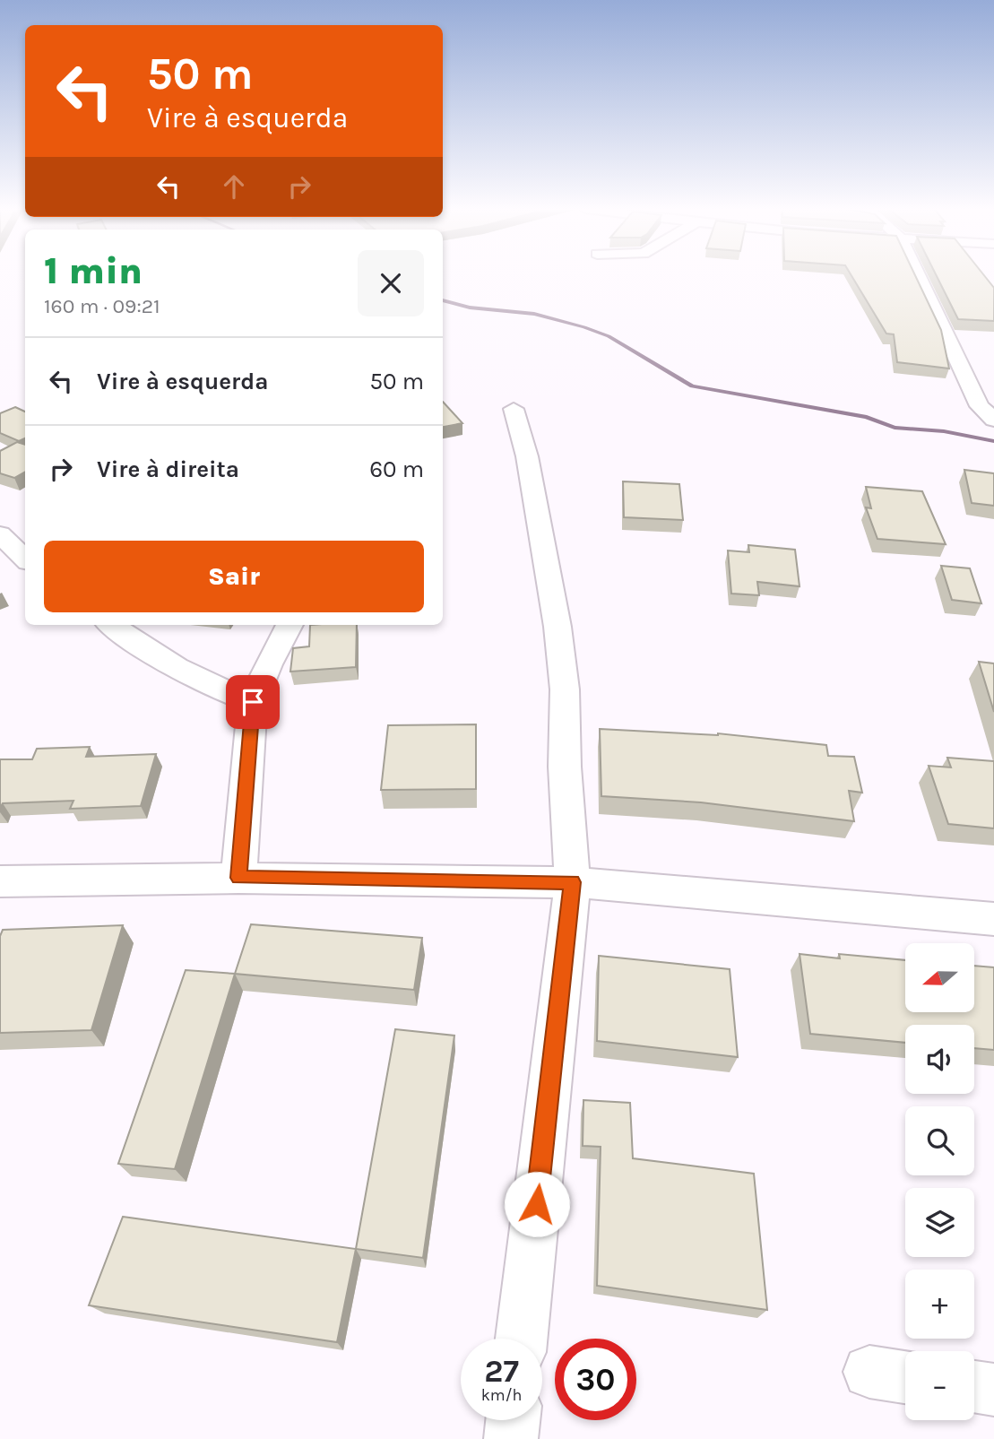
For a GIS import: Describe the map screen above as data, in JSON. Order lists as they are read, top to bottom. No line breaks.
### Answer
{"north":"left","page":{"turn":["50 m","Vire à esquerda"],"heading":["1 min","160 m · 09:21"],"list":[{"name":"Vire à esquerda","value":"50 m"},{"name":"Vire à direita","value":"60 m"}],"buttons":"Sair","map_buttons":["+","−"],"speed":"27 km/h","limit":"30"}}
